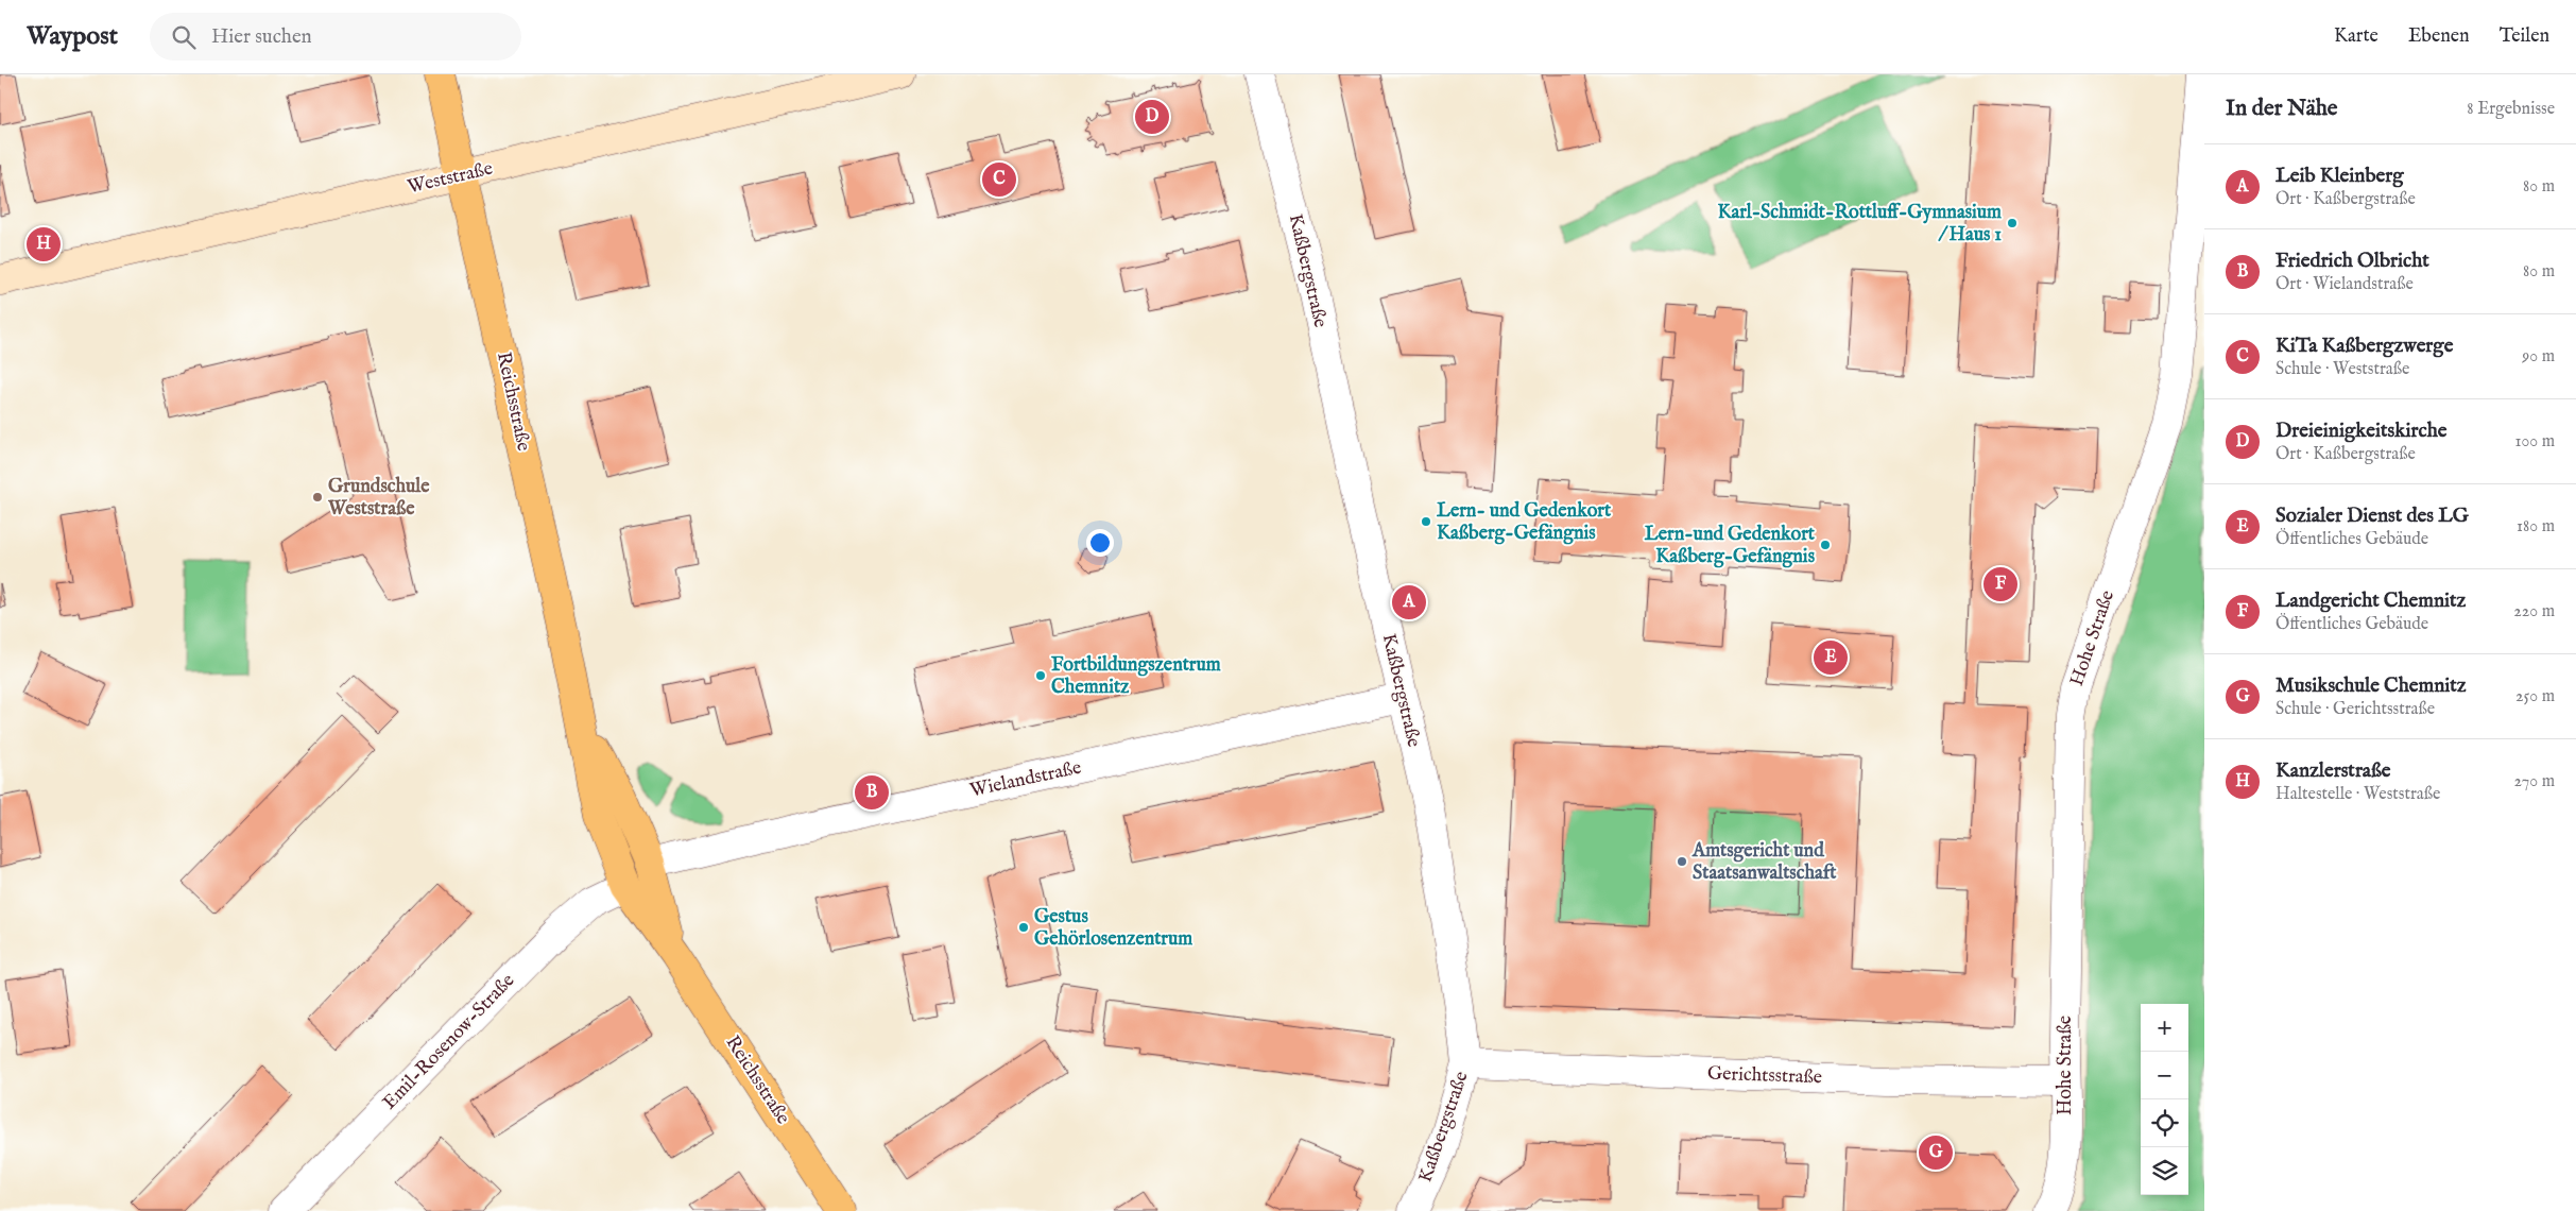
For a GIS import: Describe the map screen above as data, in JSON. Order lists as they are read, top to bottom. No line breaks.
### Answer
{"streets":{"main road":["Reichsstraße"],"street":["Weststraße","Kaßbergstraße","Hohe Straße","Wielandstraße","Emil-Rosenow-Straße","Gerichtsstraße"]},"crossings":[["Weststraße","Reichsstraße"],["Kaßbergstraße","Wielandstraße"],["Kaßbergstraße","Gerichtsstraße"],["Reichsstraße","Wielandstraße"],["Reichsstraße","Emil-Rosenow-Straße"],["Hohe Straße","Gerichtsstraße"]],"places":["Karl-Schmidt-Rottluff-Gymnasium / Haus 1","Grundschule Weststraße","Lern- und Gedenkort Kaßberg-Gefängnis","Lern-und Gedenkort Kaßberg-Gefängnis","Fortbildungszentrum Chemnitz","Amtsgericht und Staatsanwaltschaft","Gestus Gehörlosenzentrum"],"page":{"header":"Waypost","search":"Hier suchen","nav":["Karte","Ebenen","Teilen"],"heading":["In der Nähe","8 Ergebnisse"],"pins":["D","C","H","F","A","E","B","G"],"list":[{"mark":"A","name":"Leib Kleinberg","note":"Ort · Kaßbergstraße","value":"80 m"},{"mark":"B","name":"Friedrich Olbricht","note":"Ort · Wielandstraße","value":"80 m"},{"mark":"C","name":"KiTa Kaßbergzwerge","note":"Schule · Weststraße","value":"90 m"},{"mark":"D","name":"Dreieinigkeitskirche","note":"Ort · Kaßbergstraße","value":"100 m"},{"mark":"E","name":"Sozialer Dienst des LG","note":"Öffentliches Gebäude","value":"180 m"},{"mark":"F","name":"Landgericht Chemnitz","note":"Öffentliches Gebäude","value":"220 m"},{"mark":"G","name":"Musikschule Chemnitz","note":"Schule · Gerichtsstraße","value":"250 m"},{"mark":"H","name":"Kanzlerstraße","note":"Haltestelle · Weststraße","value":"270 m"}],"map_buttons":["+","−"]}}
